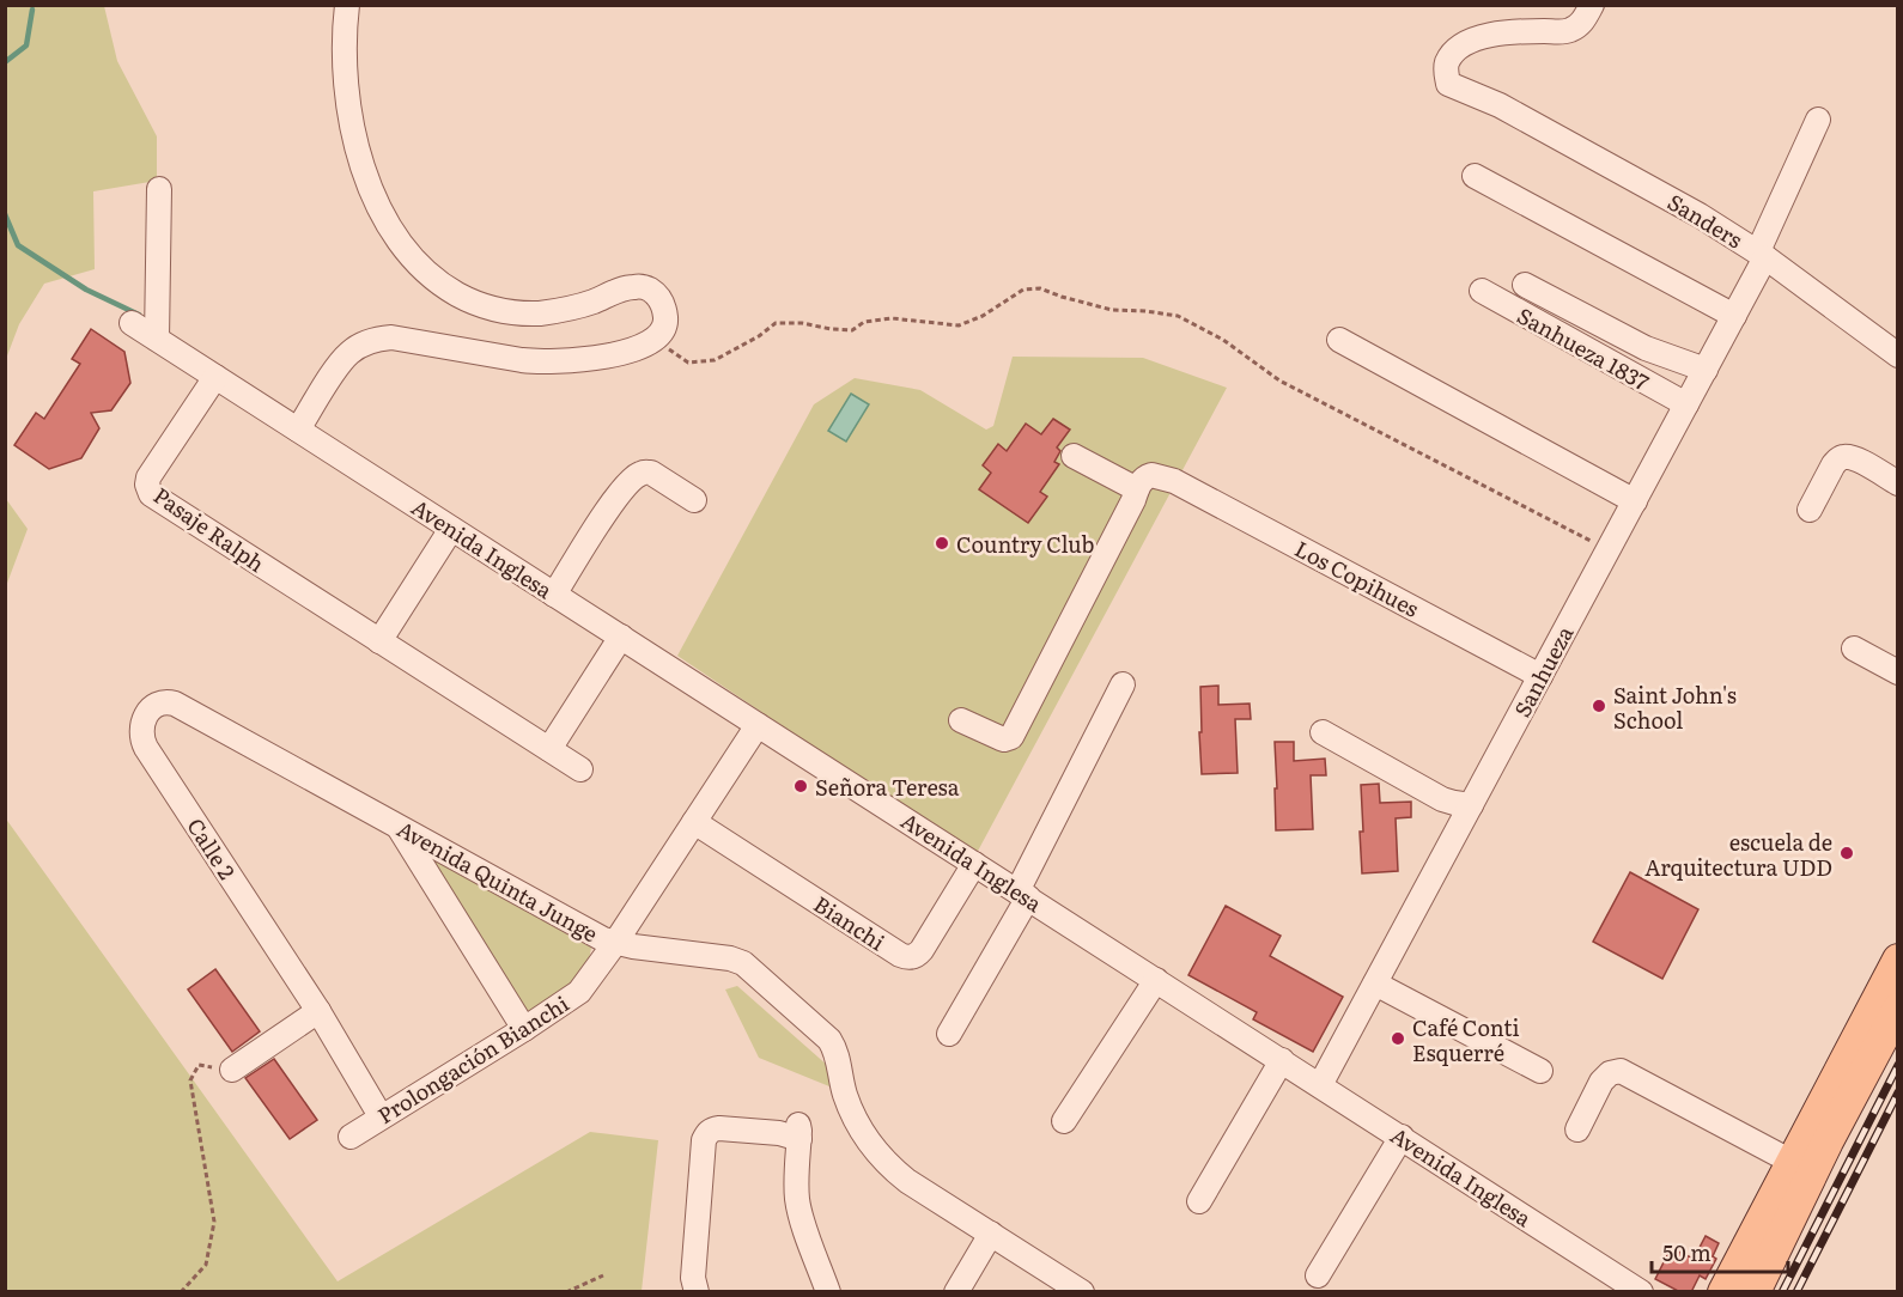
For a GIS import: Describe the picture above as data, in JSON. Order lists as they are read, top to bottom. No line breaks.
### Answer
{"streets":{"street":["Sanders","Sanhueza 1837","Pasaje Ralph","Avenida Inglesa","Los Copihues","Sanhueza","Calle 2","Avenida Quinta Junge","Bianchi","Prolongación Bianchi"]},"crossings":[["Sanders","Sanhueza"],["Sanhueza 1837","Sanhueza"],["Pasaje Ralph","Avenida Inglesa"],["Avenida Inglesa","Sanhueza"],["Avenida Inglesa","Bianchi"],["Avenida Inglesa","Prolongación Bianchi"],["Los Copihues","Sanhueza"],["Calle 2","Avenida Quinta Junge"],["Calle 2","Prolongación Bianchi"],["Avenida Quinta Junge","Prolongación Bianchi"],["Bianchi","Prolongación Bianchi"]],"places":["Country Club","Saint John's School","Señora Teresa","escuela de Arquitectura UDD","Café Conti Esquerré"],"scale_bar":"50 m"}
